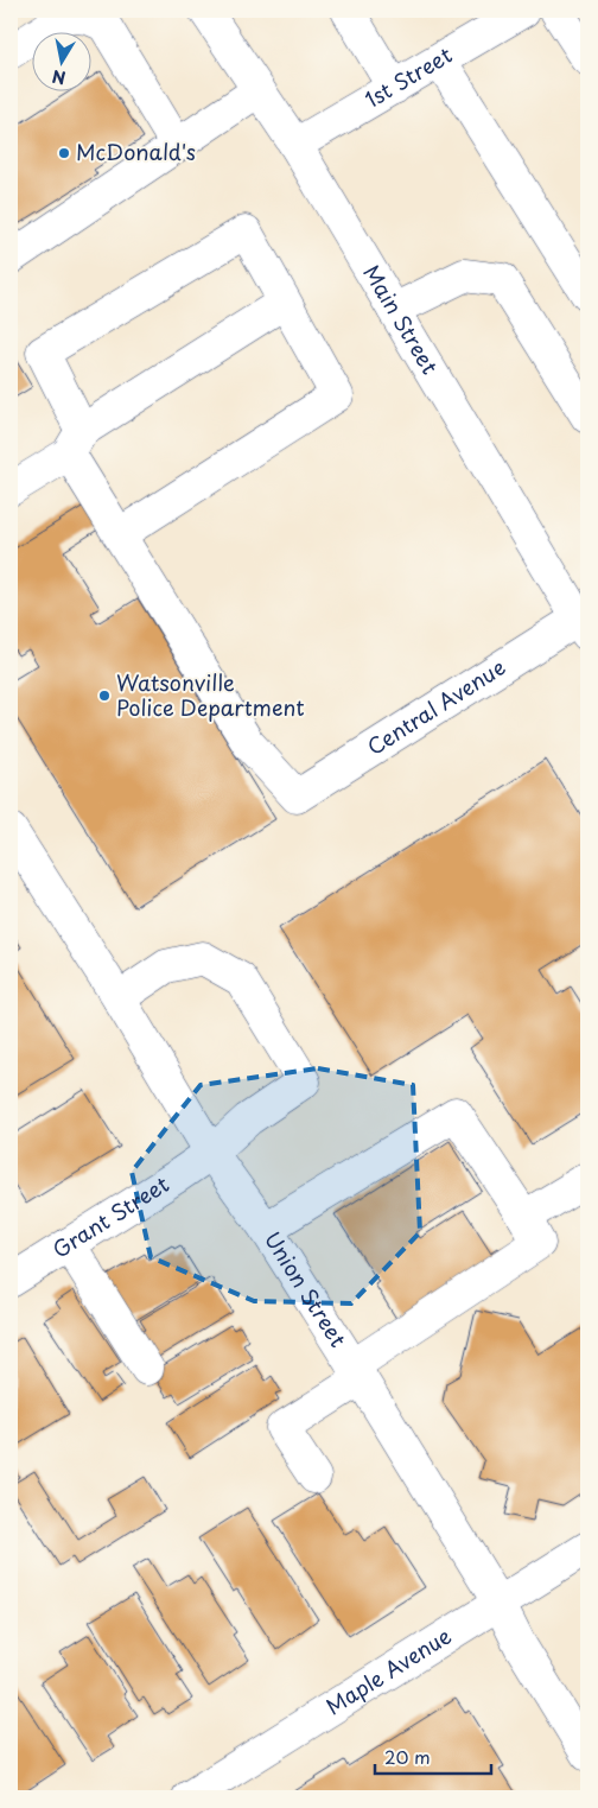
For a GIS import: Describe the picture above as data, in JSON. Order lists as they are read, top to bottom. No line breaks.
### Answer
{"streets":{"street":["1st Street","Main Street","Central Avenue","Grant Street","Union Street","Maple Avenue"]},"crossings":[["1st Street","Main Street"],["Main Street","Central Avenue"],["Grant Street","Union Street"],["Union Street","Maple Avenue"]],"places":["McDonald's","Watsonville Police Department"],"scale_bar":"20 m","north":"bottom"}
